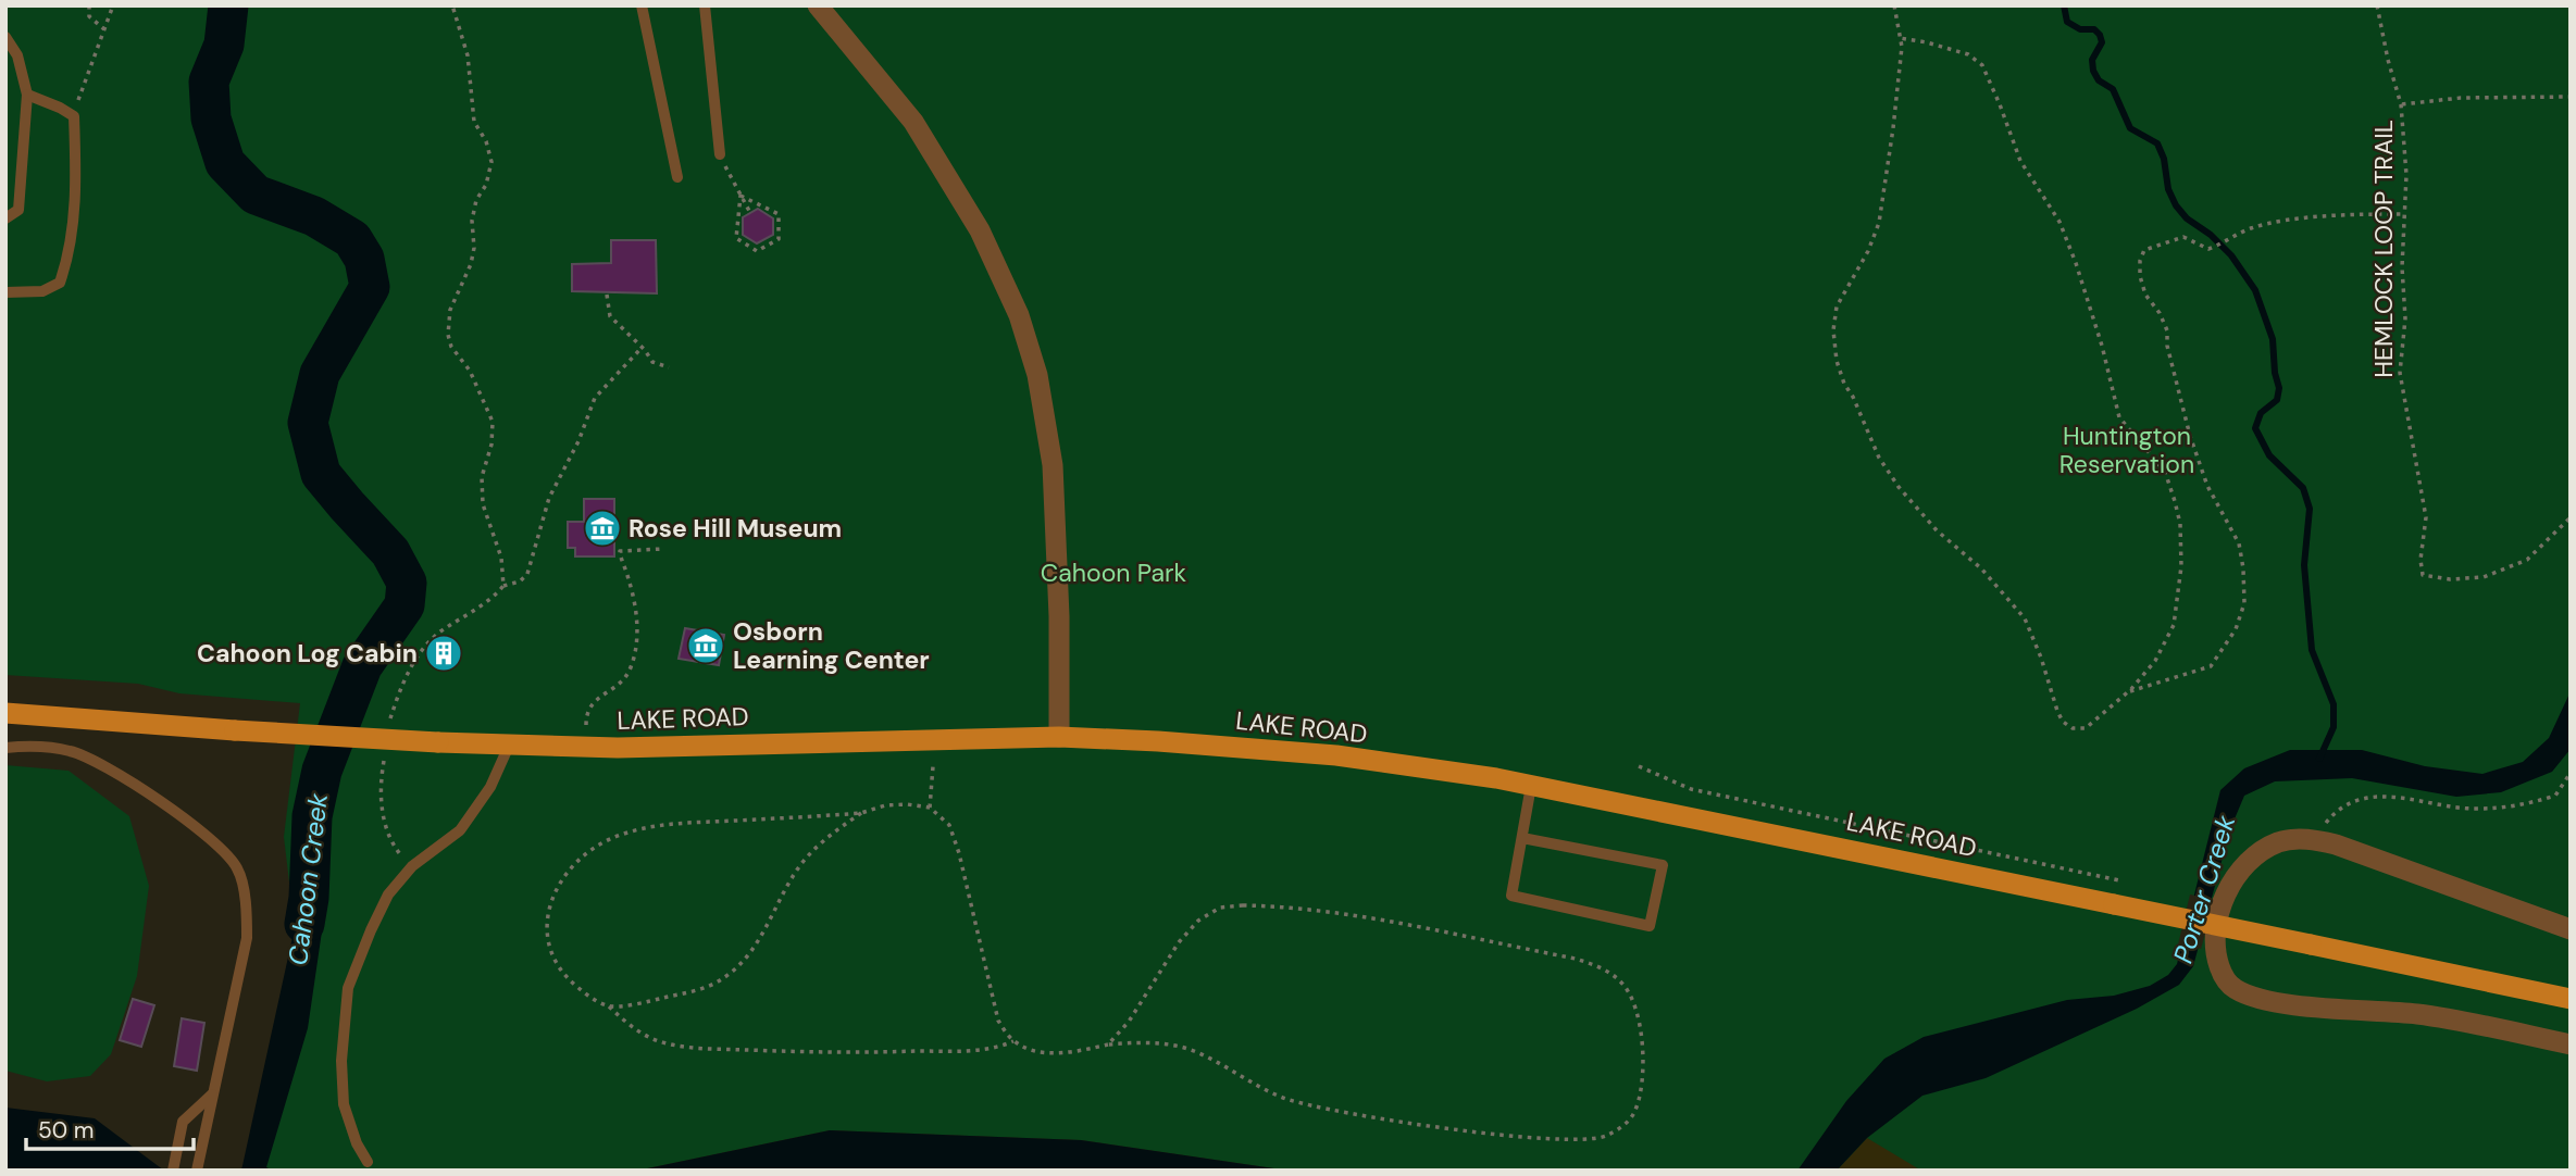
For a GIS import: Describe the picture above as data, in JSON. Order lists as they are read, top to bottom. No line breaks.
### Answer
{"streets":{"main road":["LAKE ROAD"],"path":["HEMLOCK LOOP TRAIL"]},"water":["Cahoon Creek","Porter Creek"],"parks":["Huntington Reservation","Cahoon Park"],"places":{"museum":["Rose Hill Museum","Osborn Learning Center"],"building":["Cahoon Log Cabin"]},"scale_bar":"50 m"}
